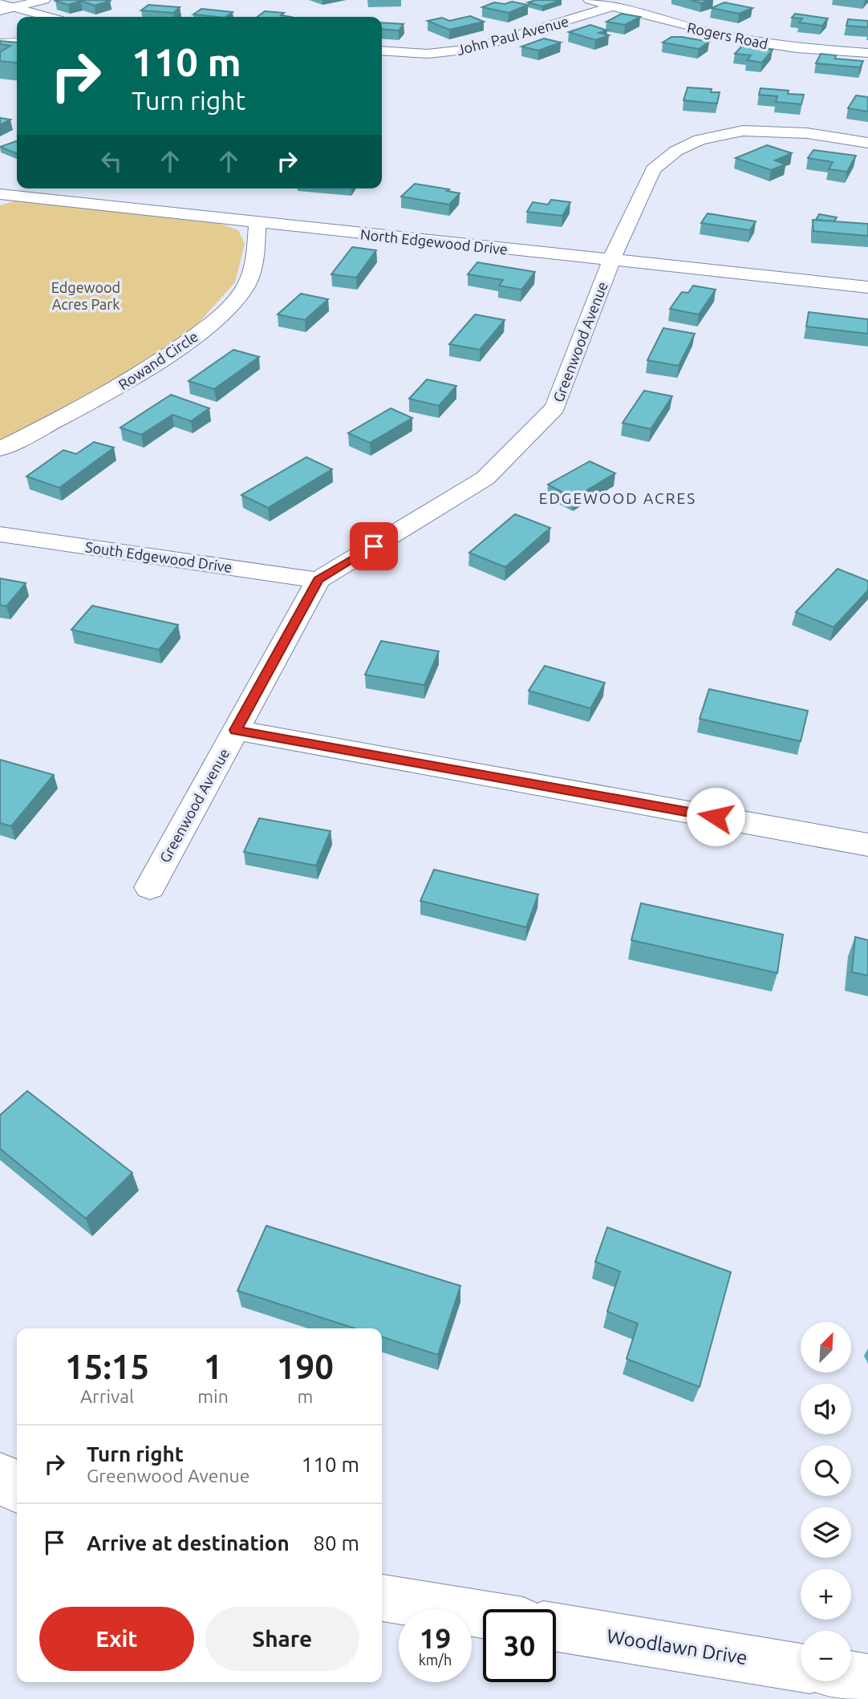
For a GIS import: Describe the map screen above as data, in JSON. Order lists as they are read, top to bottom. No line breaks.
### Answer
{"streets":{"street":["John Paul Avenue","Rogers Road","North Edgewood Drive","Greenwood Avenue","Rowand Circle","South Edgewood Drive","Woodlawn Drive"]},"crossings":[["John Paul Avenue","Rogers Road"],["North Edgewood Drive","Greenwood Avenue"],["North Edgewood Drive","Rowand Circle"],["Greenwood Avenue","South Edgewood Drive"]],"districts":["EDGEWOOD ACRES"],"parks":["Edgewood Acres Park"],"north":"top right","page":{"turn":["110 m","Turn right"],"map_buttons":["+","−"],"eta":["15:15","Arrival","1","min","190","m"],"list":[{"name":"Turn right","note":"Greenwood Avenue","value":"110 m"},{"name":"Arrive at destination","value":"80 m"}],"buttons":["Exit","Share"],"speed":"19 km/h","limit":"30"}}
